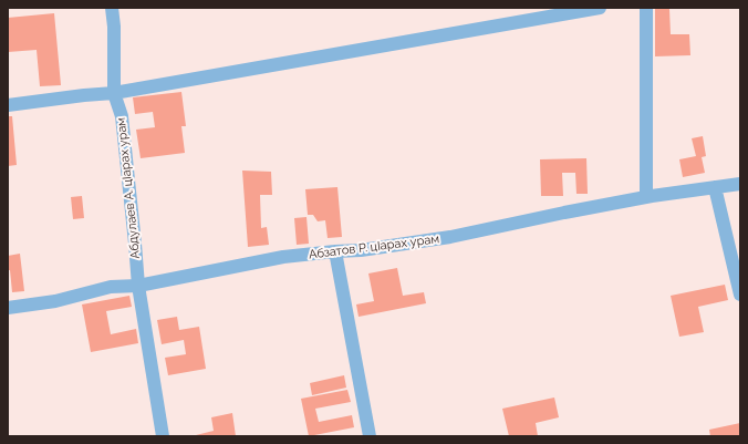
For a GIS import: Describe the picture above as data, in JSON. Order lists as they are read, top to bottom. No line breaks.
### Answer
{"streets":{"street":["Абдулаев А. цIарах урам","Абзатов Р. цIарах урам"]},"crossings":[["Абдулаев А. цIарах урам","Абзатов Р. цIарах урам"]]}
